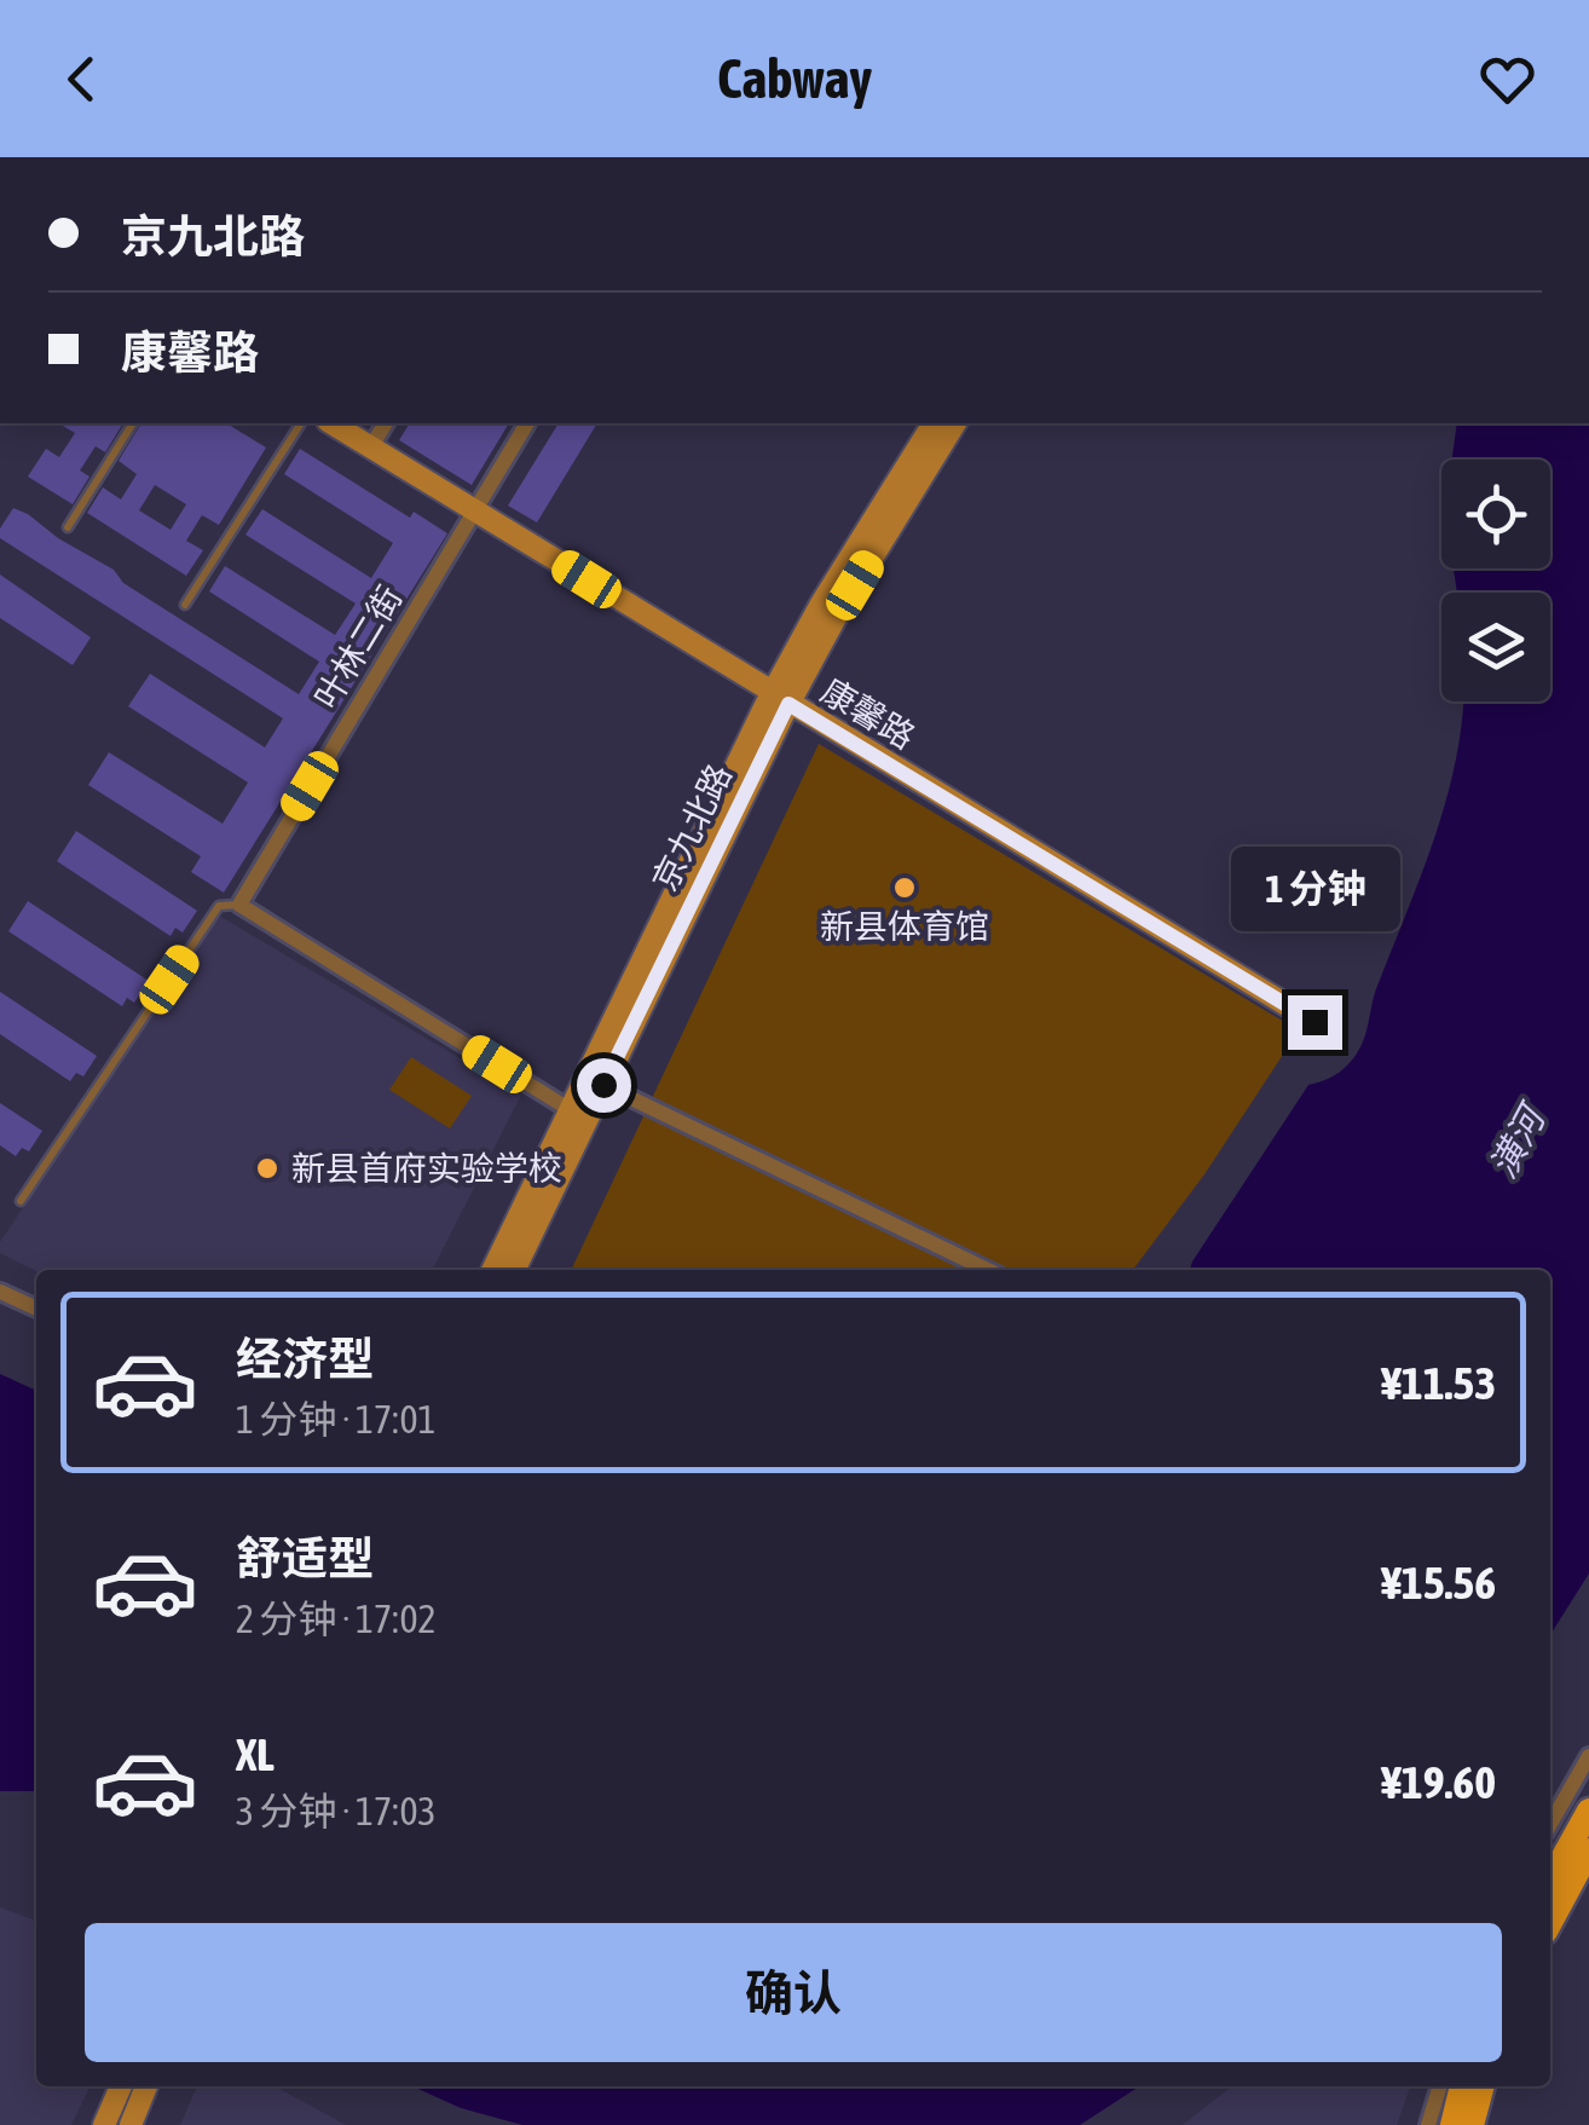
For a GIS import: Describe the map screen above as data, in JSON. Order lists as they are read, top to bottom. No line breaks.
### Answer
{"streets":{"main road":["康馨路","京九北路"],"street":["叶林二街"]},"crossings":[["叶林二街","康馨路"],["康馨路","京九北路"]],"water":["潢河"],"places":["新县体育馆","新县首府实验学校"],"page":{"header":"Cabway","banner":["京九北路","康馨路"],"bubble":"1 分钟","list":[{"name":"经济型","note":"1 分钟 · 17:01","value":"¥11.53"},{"name":"舒适型","note":"2 分钟 · 17:02","value":"¥15.56"},{"name":"XL","note":"3 分钟 · 17:03","value":"¥19.60"}],"buttons":"确认"}}
